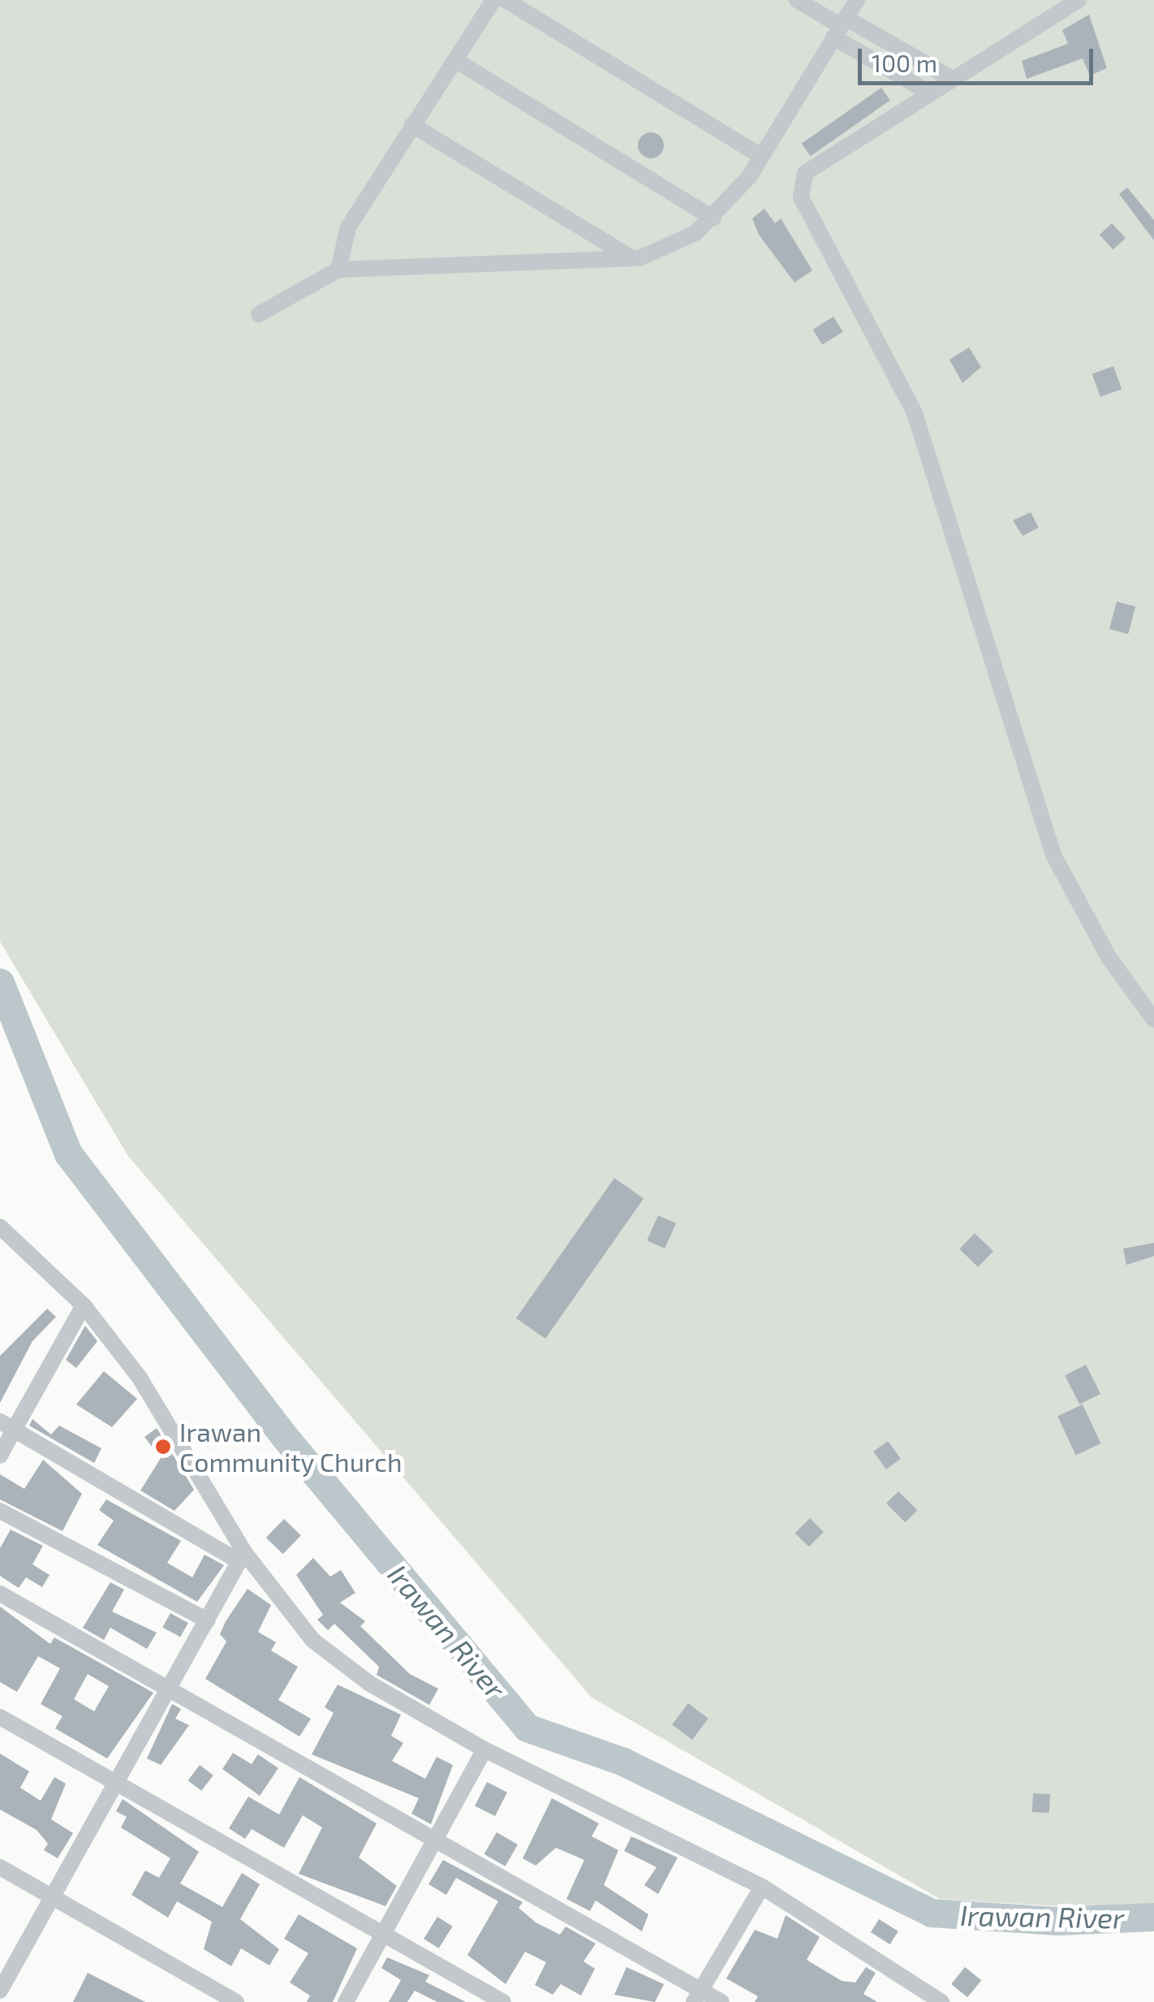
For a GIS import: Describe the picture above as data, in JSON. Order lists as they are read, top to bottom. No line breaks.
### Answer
{"water":["Irawan River"],"places":["Irawan Community Church"],"scale_bar":"100 m"}
